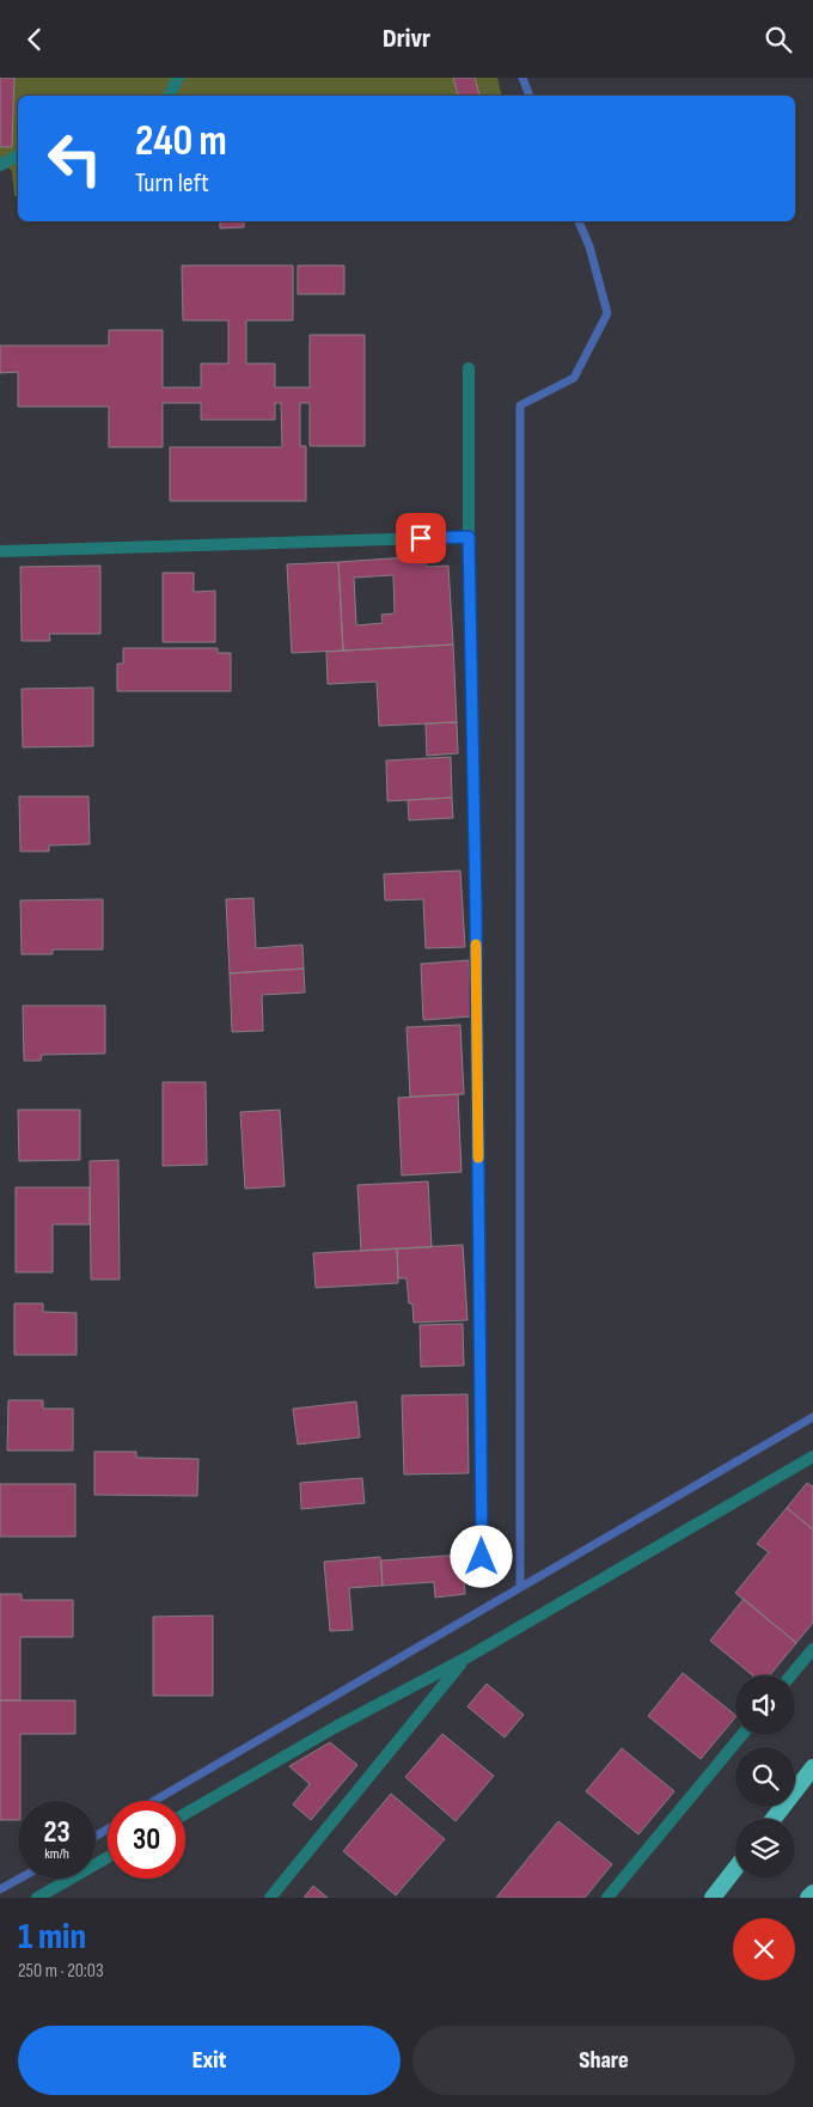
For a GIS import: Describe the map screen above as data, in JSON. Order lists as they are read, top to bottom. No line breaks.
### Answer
{"page":{"header":"Drivr","turn":["240 m","Turn left"],"speed":"23 km/h","limit":"30","heading":["1 min","250 m · 20:03"],"buttons":["Exit","Share"]}}
